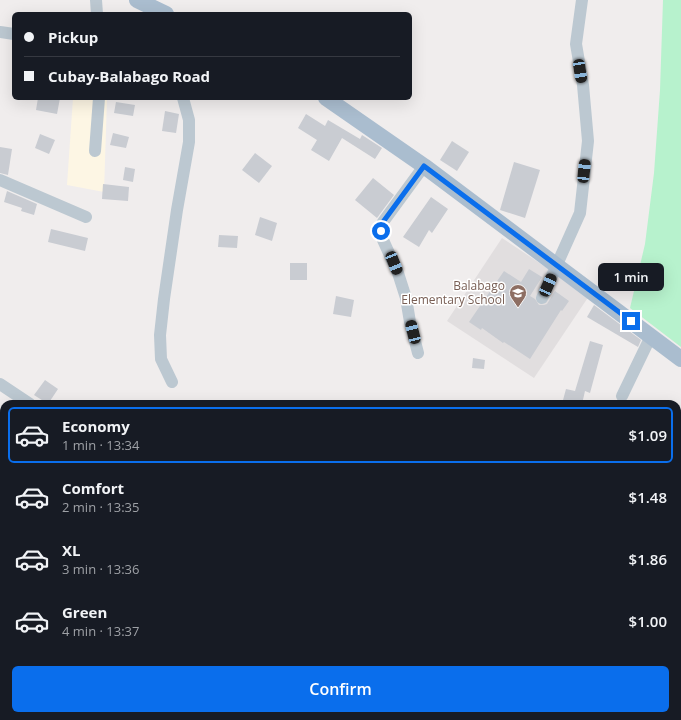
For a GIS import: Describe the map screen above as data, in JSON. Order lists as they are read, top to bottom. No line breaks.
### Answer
{"places":{"school or university":["Balabago Elementary School"]},"page":{"banner":["Pickup","Cubay-Balabago Road"],"bubble":"1 min","list":[{"name":"Economy","note":"1 min · 13:34","value":"$1.09"},{"name":"Comfort","note":"2 min · 13:35","value":"$1.48"},{"name":"XL","note":"3 min · 13:36","value":"$1.86"},{"name":"Green","note":"4 min · 13:37","value":"$1.00"}],"buttons":"Confirm"}}
